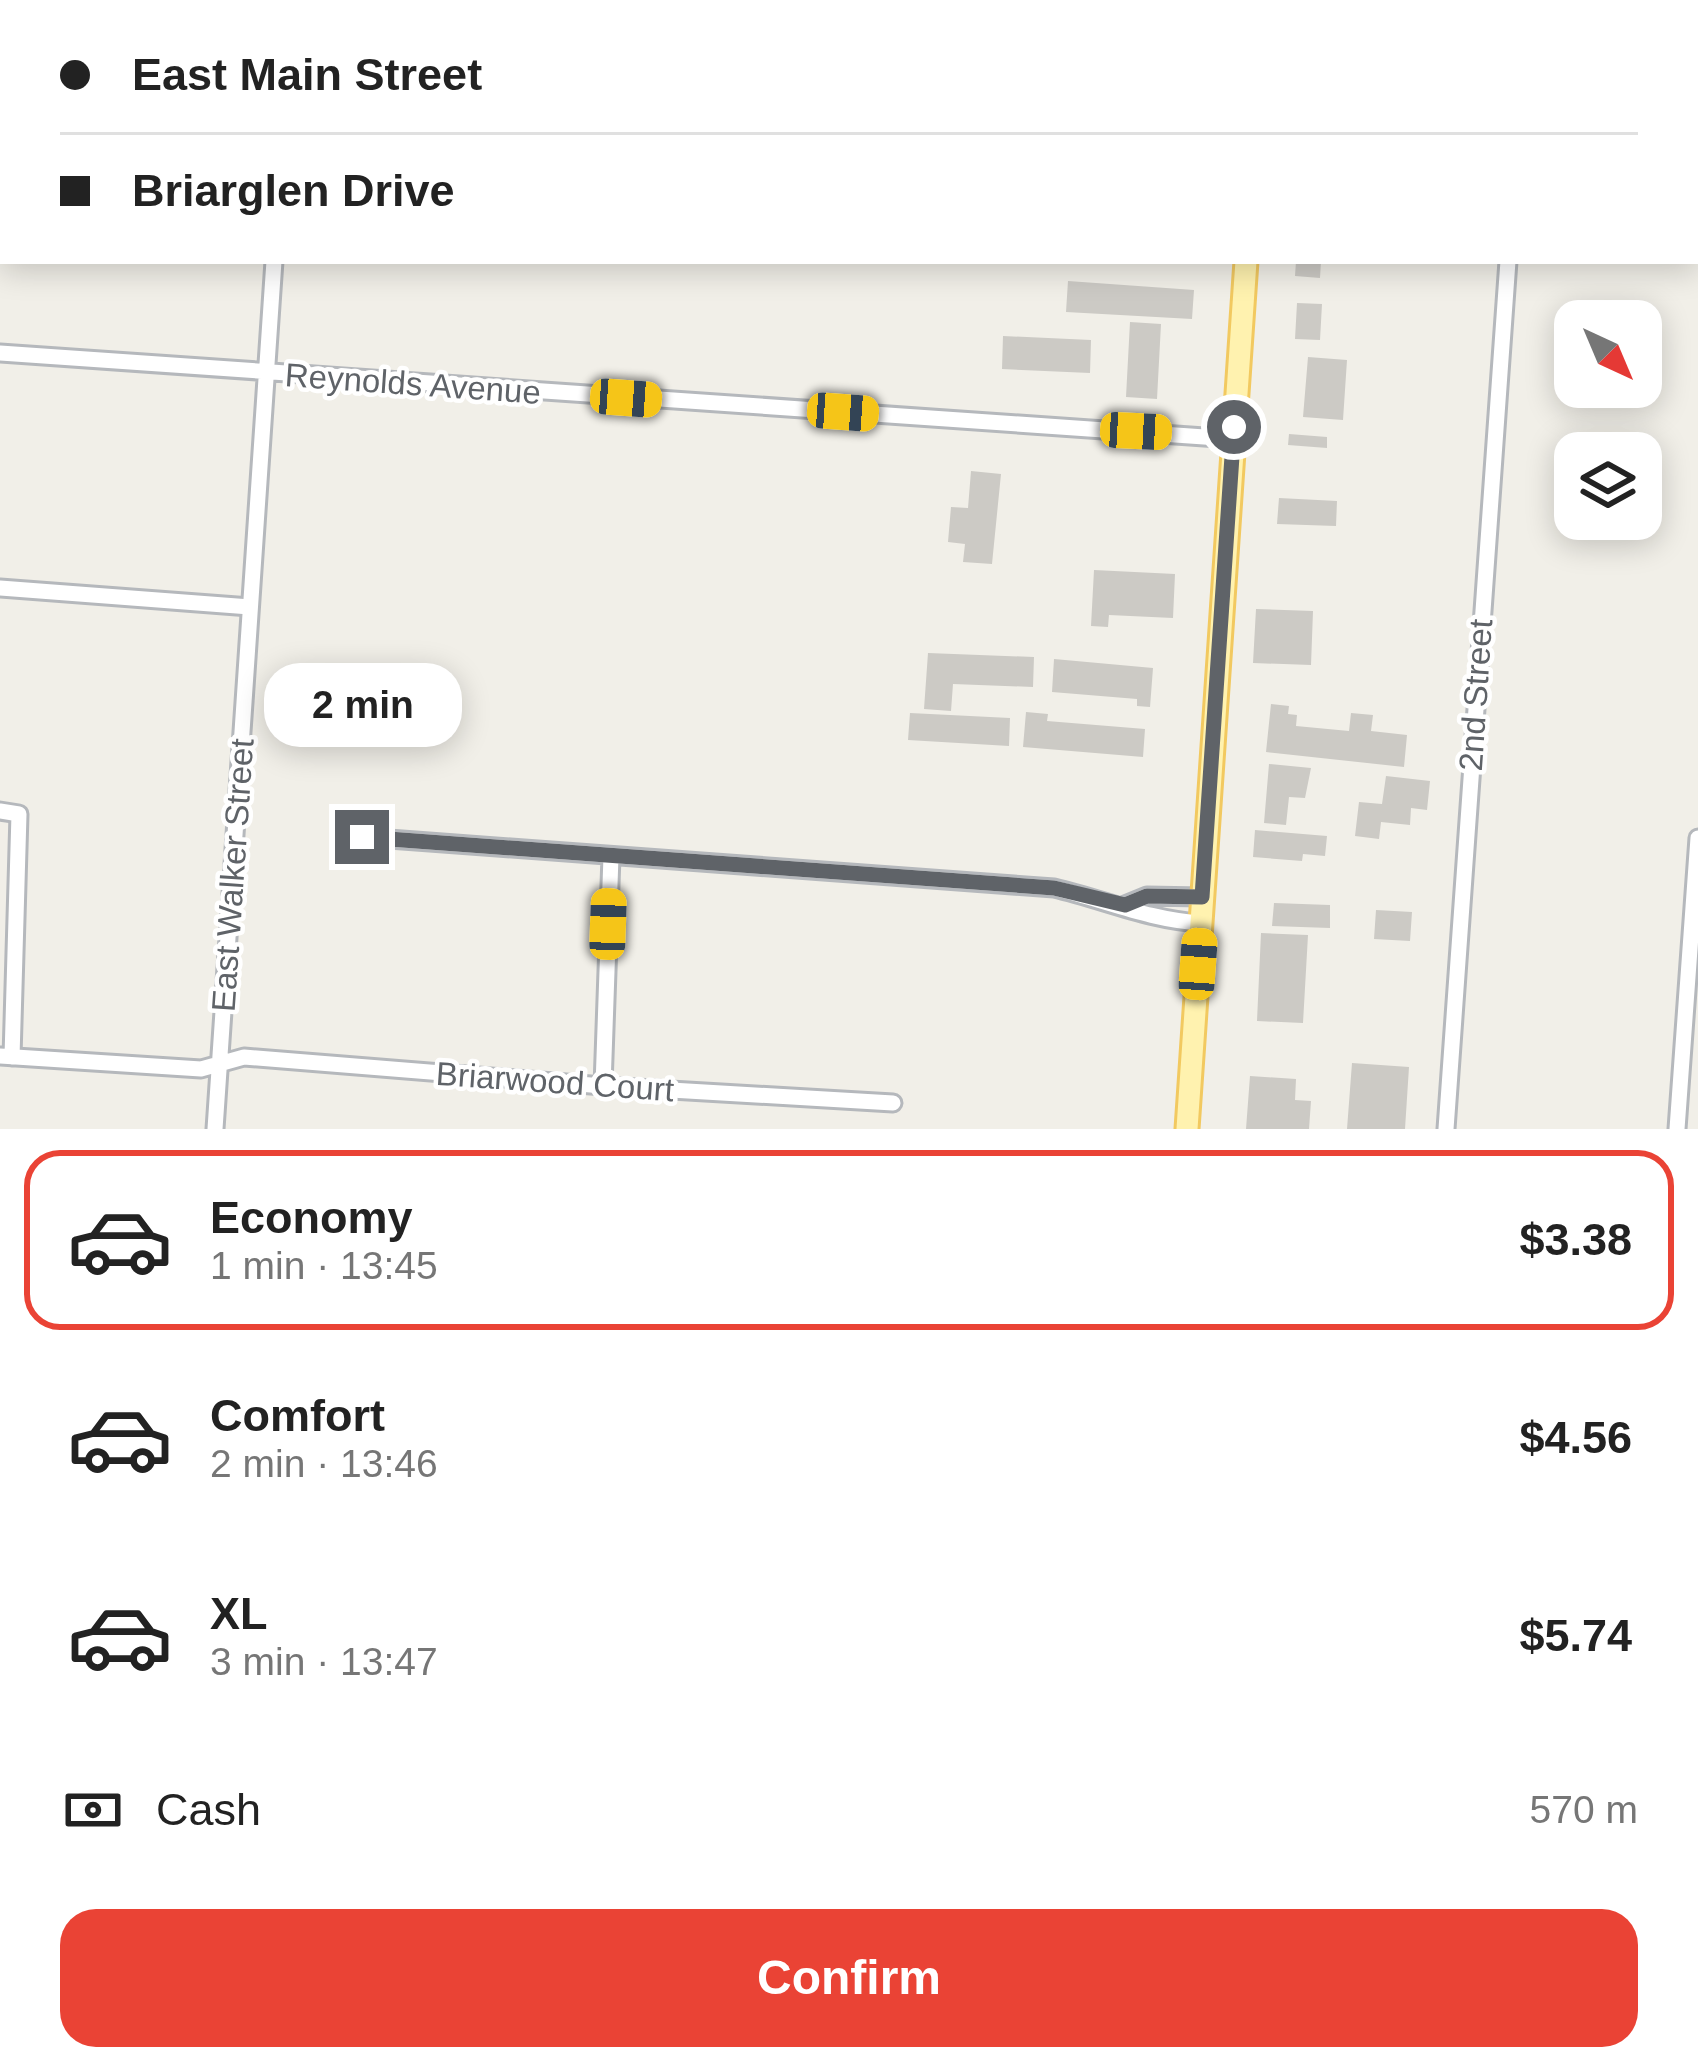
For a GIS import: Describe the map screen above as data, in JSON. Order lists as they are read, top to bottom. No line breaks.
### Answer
{"streets":{"street":["Reynolds Avenue","2nd Street","East Walker Street","Briarwood Court"]},"crossings":[["Reynolds Avenue","East Walker Street"],["East Walker Street","Briarwood Court"]],"north":"bottom right","page":{"banner":["East Main Street","Briarglen Drive"],"bubble":"2 min","list":[{"name":"Economy","note":"1 min · 13:45","value":"$3.38"},{"name":"Comfort","note":"2 min · 13:46","value":"$4.56"},{"name":"XL","note":"3 min · 13:47","value":"$5.74"}],"pay":["Cash","570 m"],"buttons":"Confirm"}}
